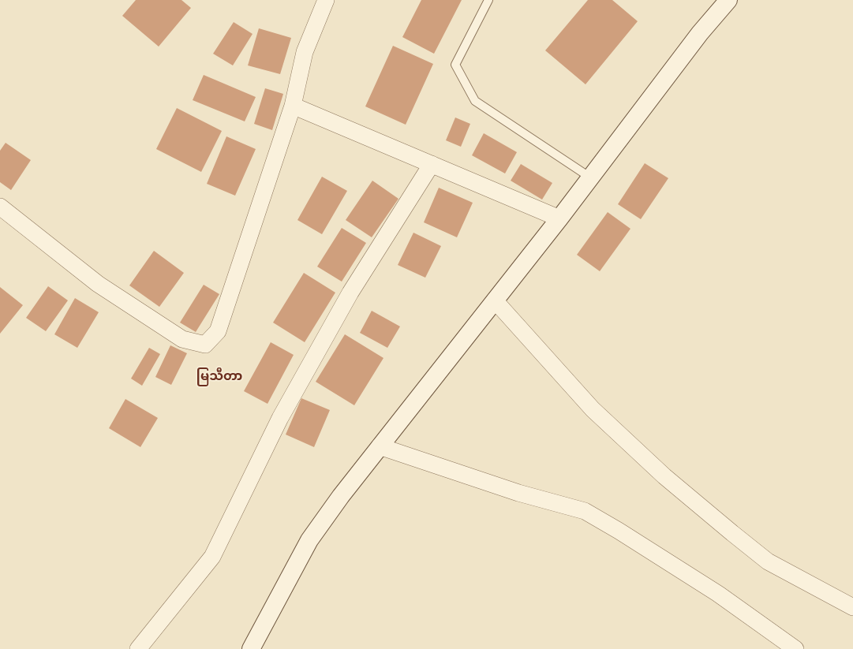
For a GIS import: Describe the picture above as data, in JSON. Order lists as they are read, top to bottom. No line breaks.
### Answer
{"districts":["မြသီတာ"]}
